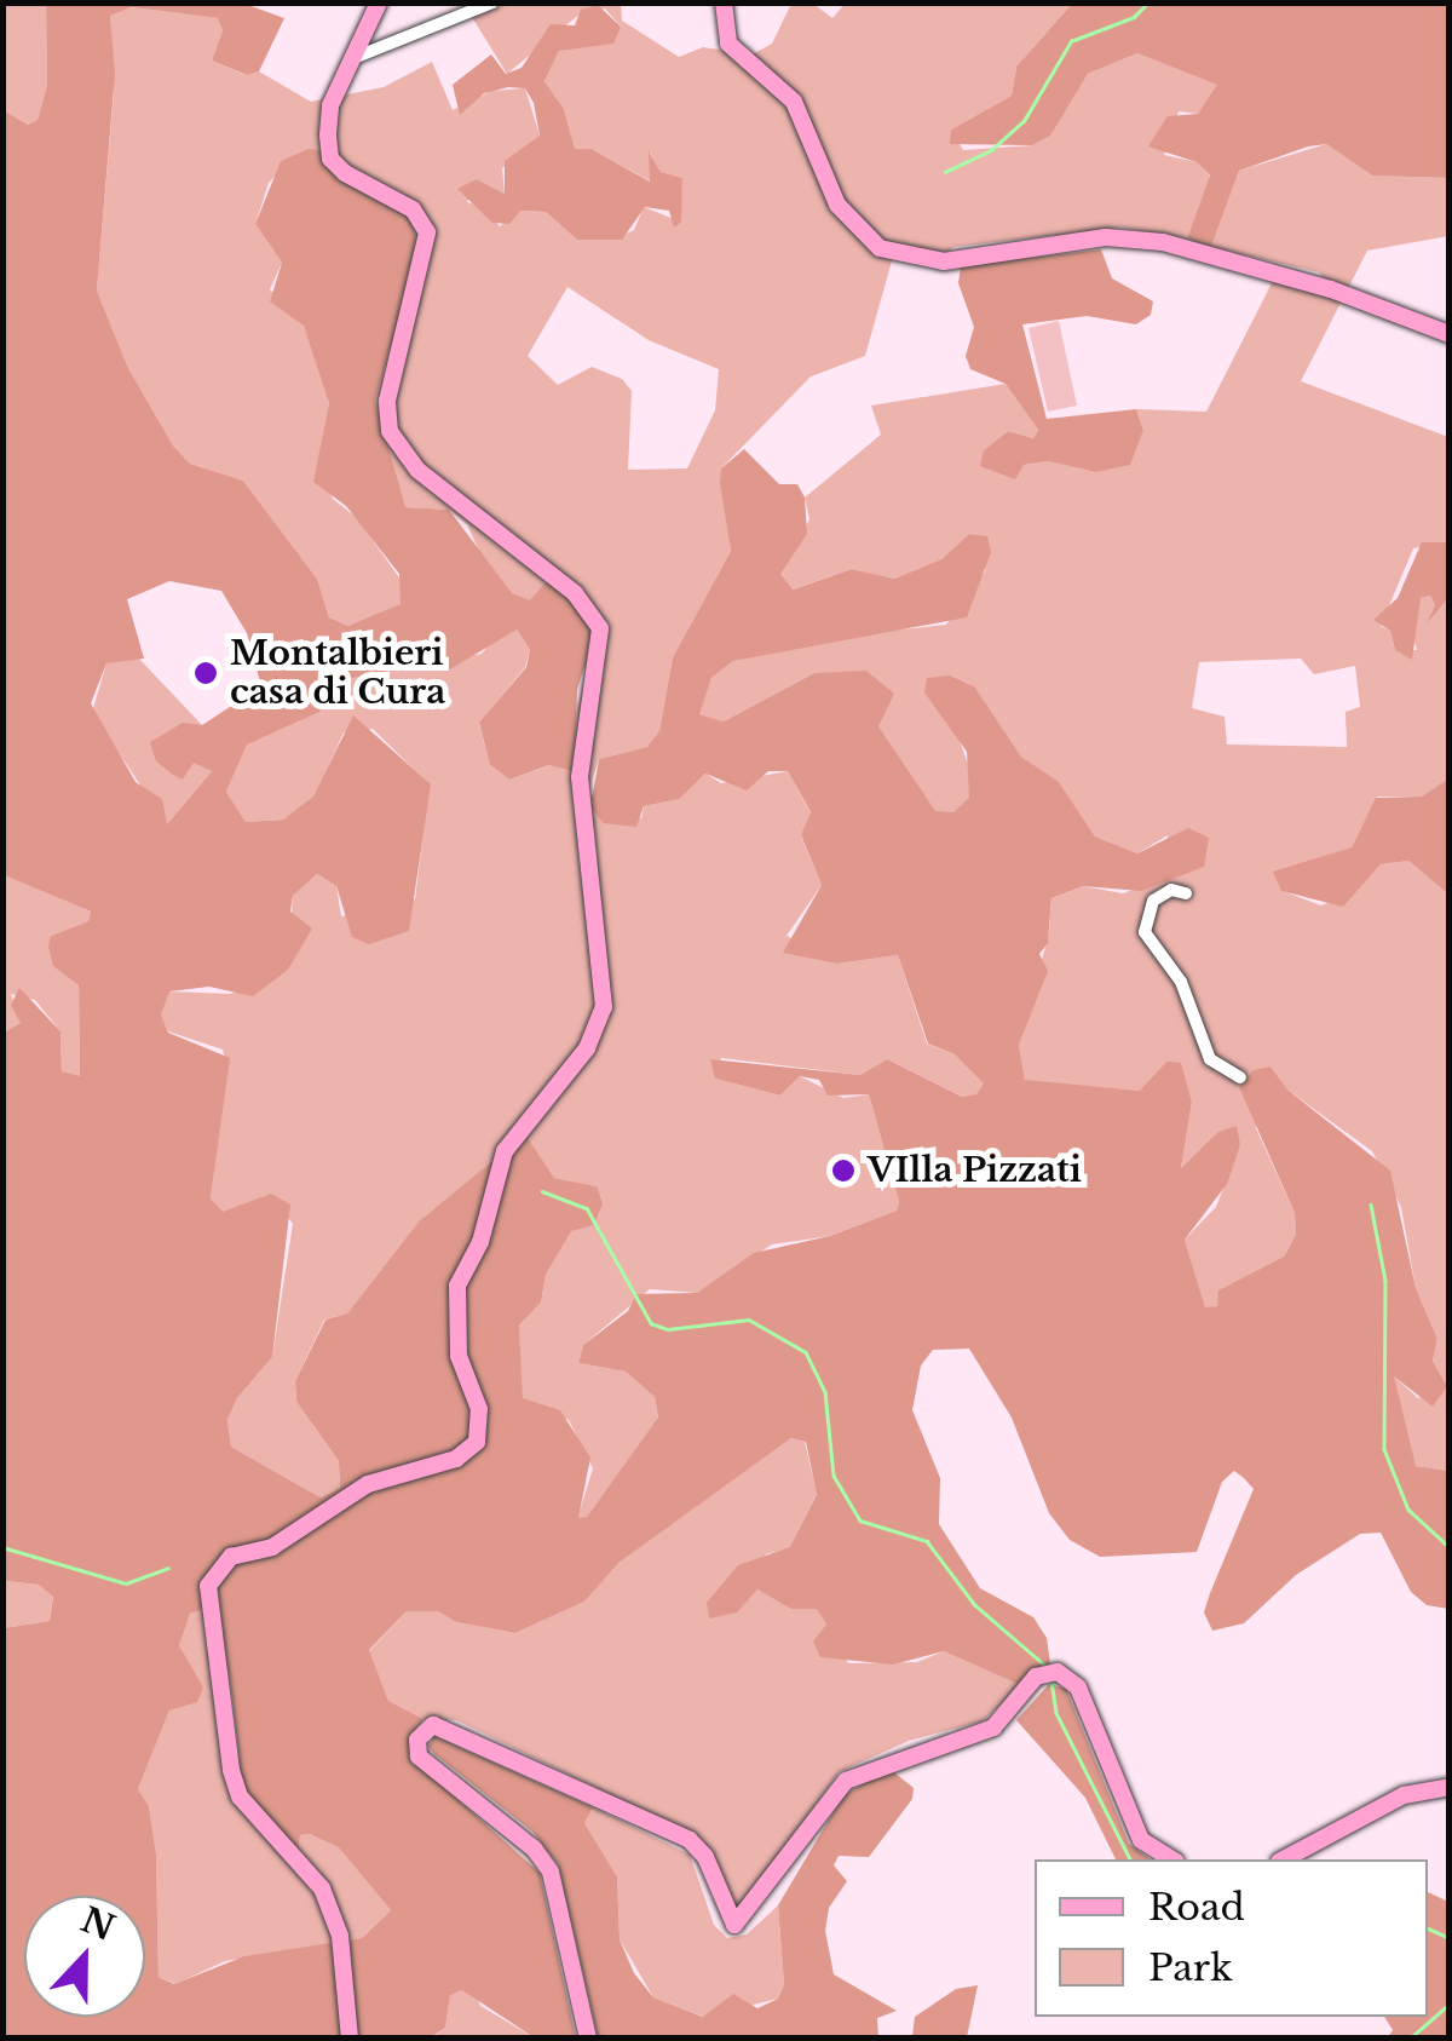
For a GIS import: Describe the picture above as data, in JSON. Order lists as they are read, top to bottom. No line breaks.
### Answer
{"places":["Montalbieri casa di Cura","VIlla Pizzati"],"legend":["Road","Park"],"north":"top"}
